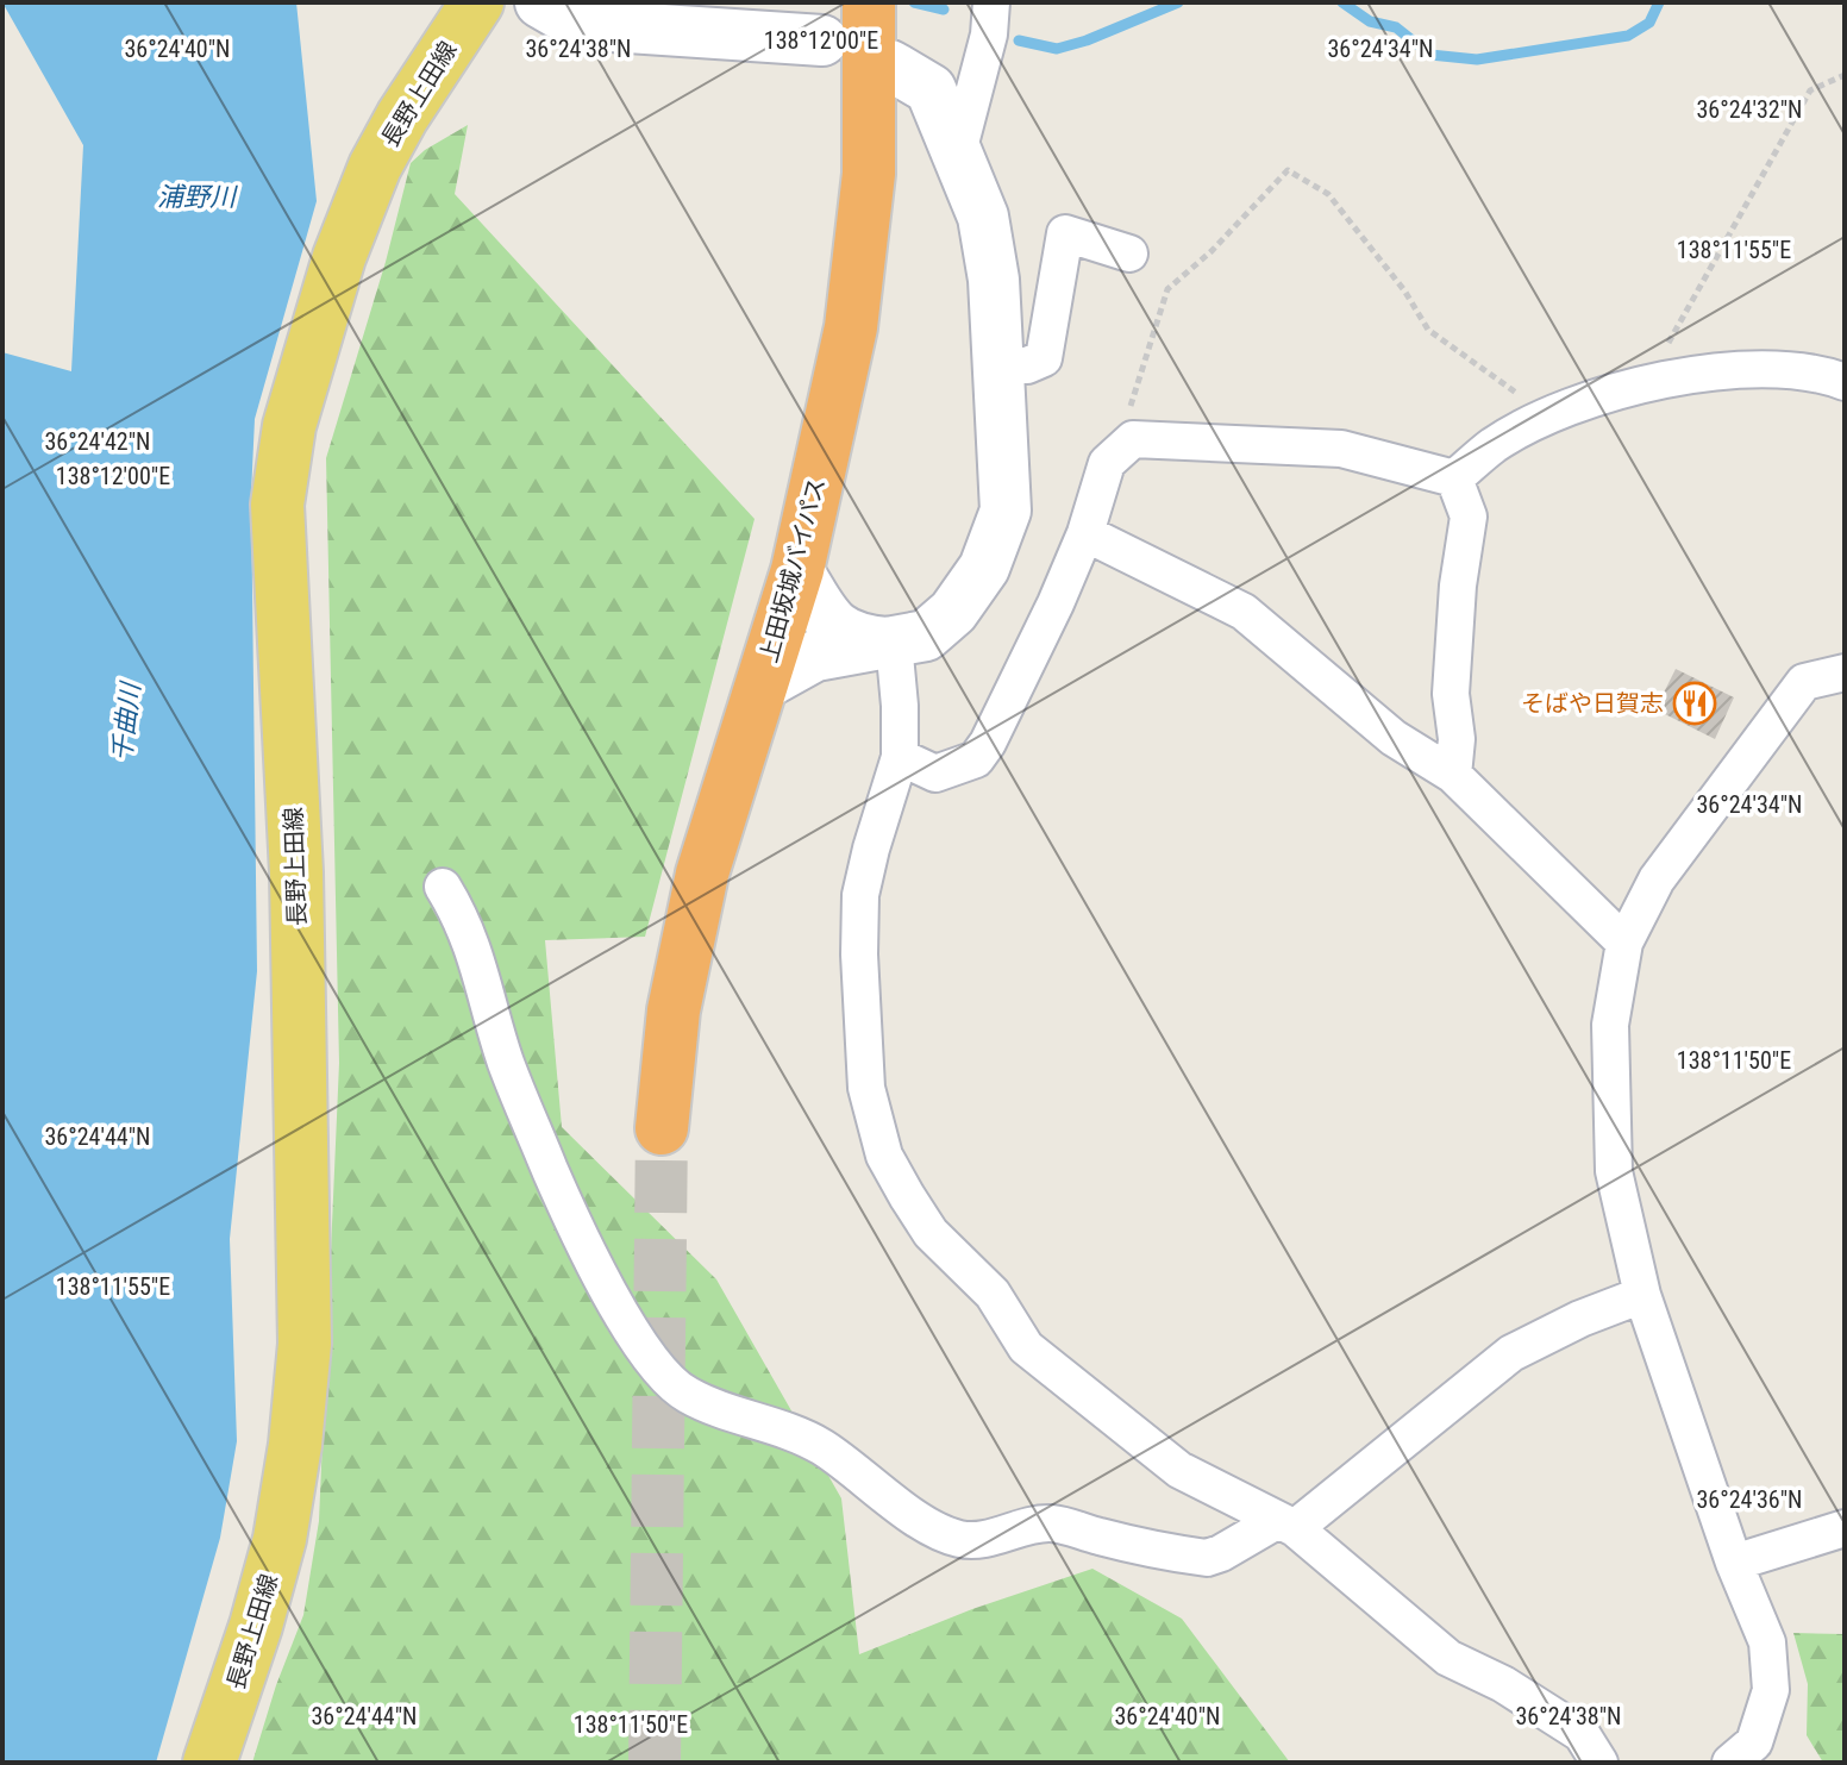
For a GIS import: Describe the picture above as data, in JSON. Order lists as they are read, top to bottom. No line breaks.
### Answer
{"streets":{"highway":["上田坂城バイパス"],"main road":["長野上田線"]},"water":["浦野川","千曲川"],"places":{"restaurant":["そばや日賀志"]},"coordinates":["138°12'00\"E","36°24'40\"N","36°24'38\"N","36°24'34\"N","36°24'32\"N","138°11'55\"E","36°24'42\"N","138°11'50\"E","36°24'44\"N","36°24'36\"N"]}
